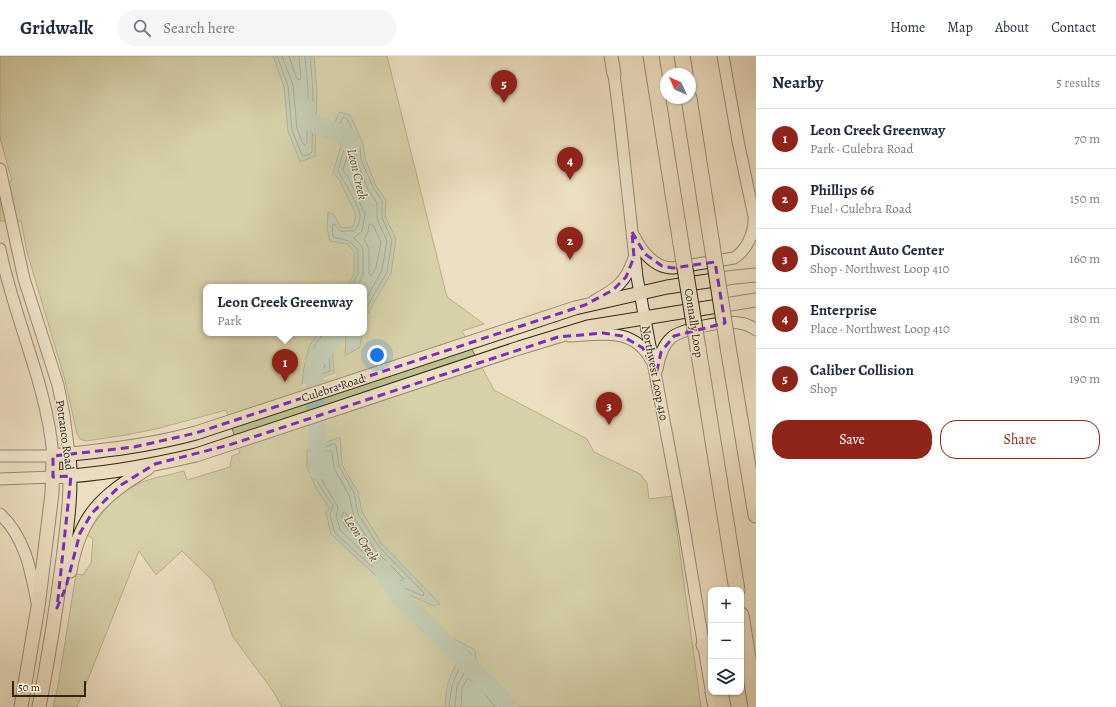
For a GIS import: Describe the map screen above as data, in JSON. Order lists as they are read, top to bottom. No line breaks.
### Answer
{"streets":{"highway":["Connally Loop"],"main road":["Northwest Loop 410","Culebra Road","Potranco Road"]},"crossings":[["Northwest Loop 410","Culebra Road"],["Culebra Road","Potranco Road"]],"water":["Leon Creek"],"scale_bar":"50 m","north":"top left","page":{"header":"Gridwalk","search":"Search here","nav":["Home","Map","About","Contact"],"heading":["Nearby","5 results"],"pins":["5","4","2","1","3"],"list":[{"mark":"1","name":"Leon Creek Greenway","note":"Park · Culebra Road","value":"70 m"},{"mark":"2","name":"Phillips 66","note":"Fuel · Culebra Road","value":"150 m"},{"mark":"3","name":"Discount Auto Center","note":"Shop · Northwest Loop 410","value":"160 m"},{"mark":"4","name":"Enterprise","note":"Place · Northwest Loop 410","value":"180 m"},{"mark":"5","name":"Caliber Collision","note":"Shop","value":"190 m"}],"popup":["Leon Creek Greenway","Park"],"buttons":["Save","Share"],"map_buttons":["+","−"],"scale":"50 m"}}
